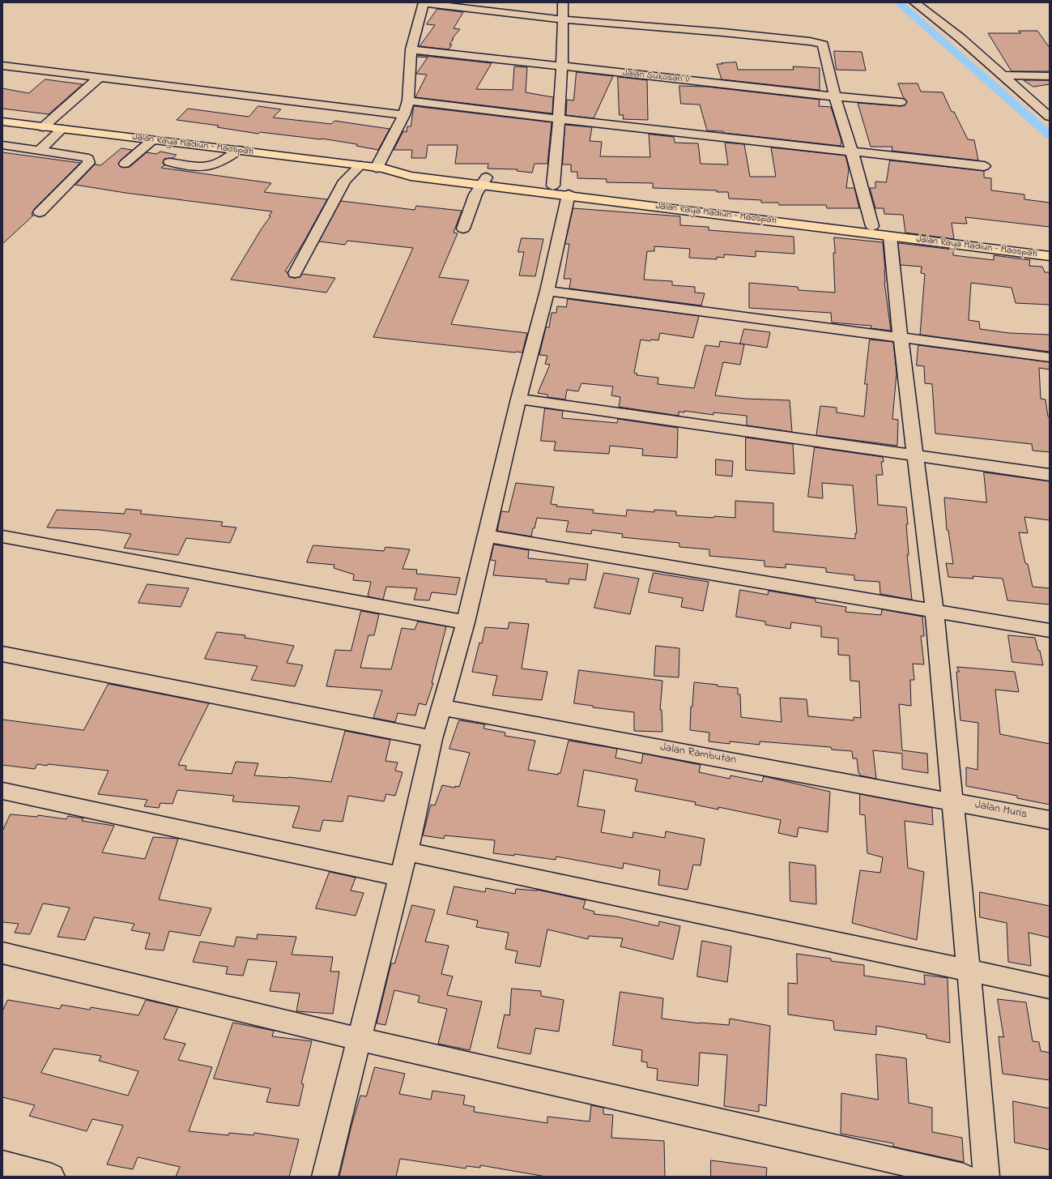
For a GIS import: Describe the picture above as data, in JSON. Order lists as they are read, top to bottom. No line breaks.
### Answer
{"streets":{"highway":["Jalan Raya Madiun - Maospati"],"street":["Jalan Sukosari V","Jalan Rambutan","Jalan Muris"]},"crossings":[["Jalan Rambutan","Jalan Muris"]]}
